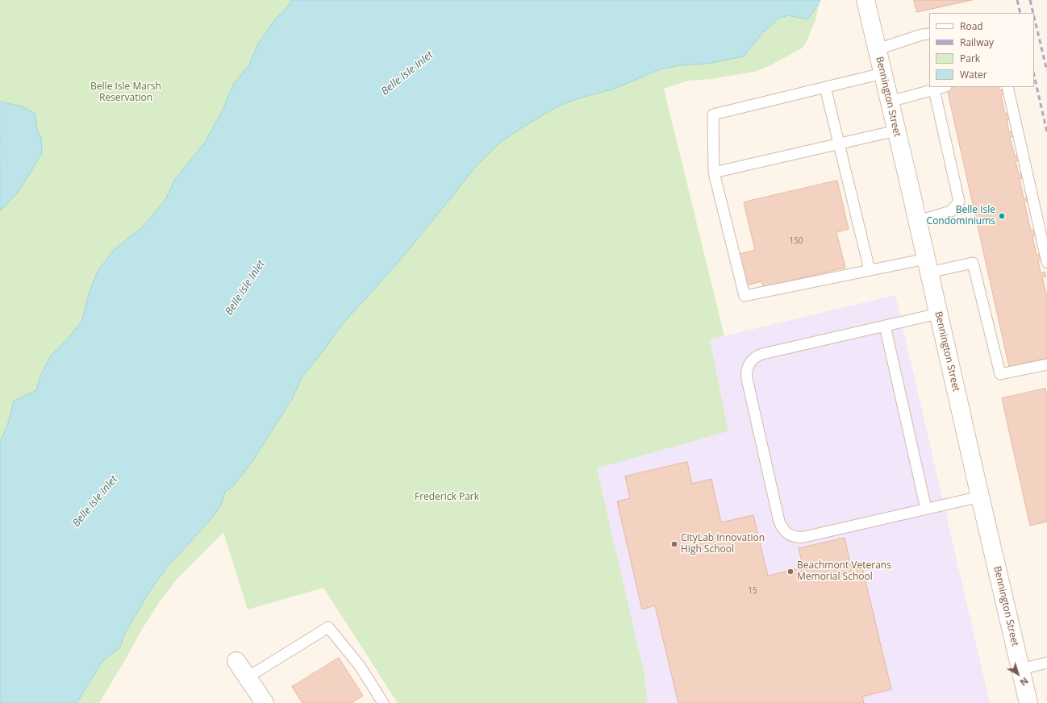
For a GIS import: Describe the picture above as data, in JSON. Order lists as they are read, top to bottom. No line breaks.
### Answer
{"streets":{"main road":["Bennington Street"]},"water":["Belle Isle Inlet"],"parks":["Belle Isle Marsh Reservation","Frederick Park"],"places":["Belle Isle Condominiums","CityLab Innovation High School","Beachmont Veterans Memorial School"],"house_numbers":["150","15"],"legend":["Road","Railway","Park","Water"],"north":"bottom right"}
